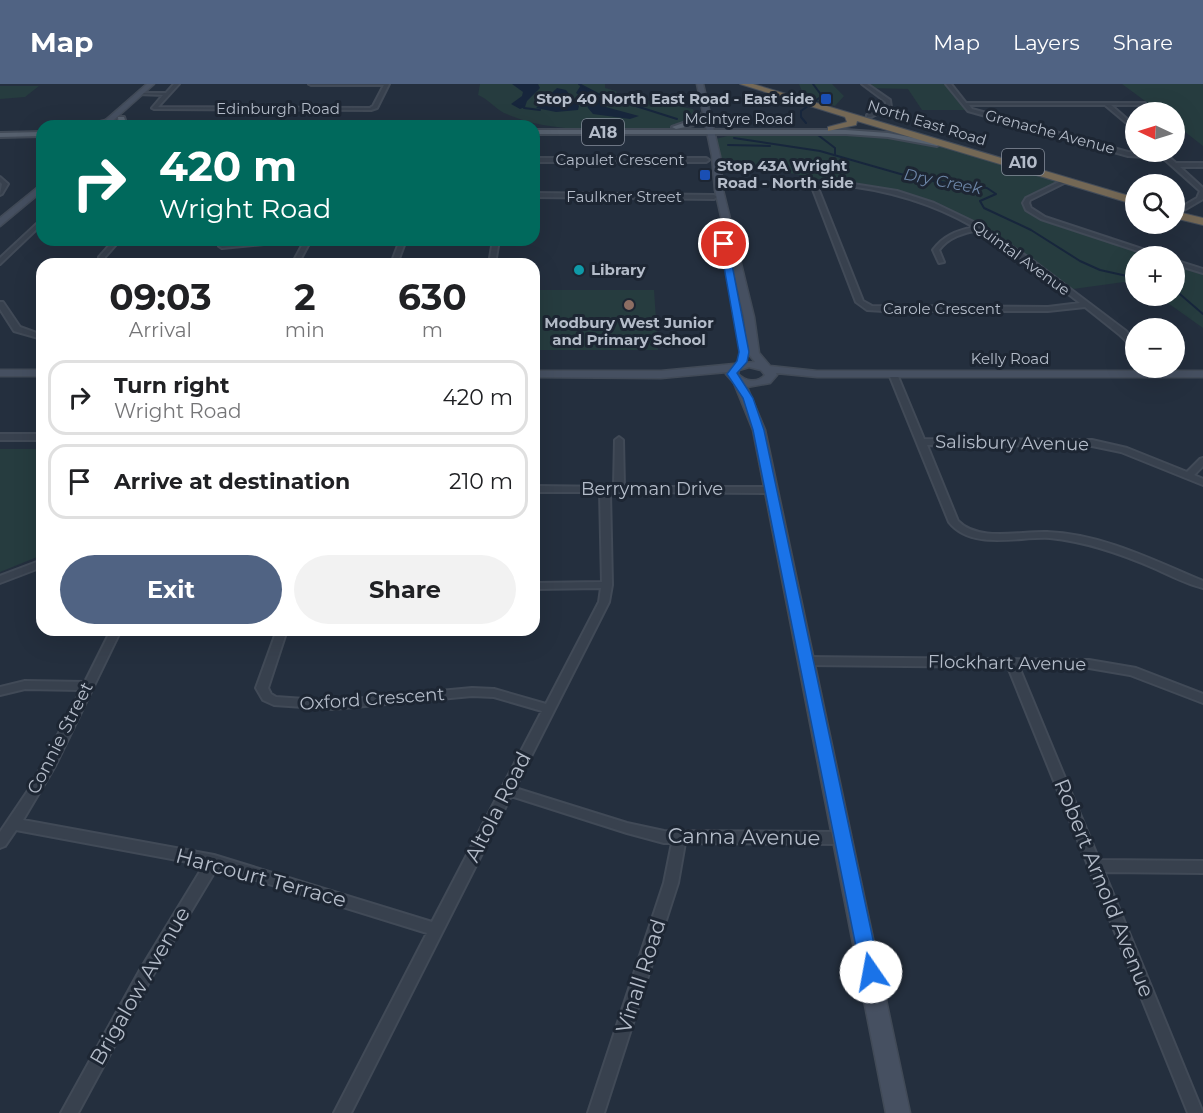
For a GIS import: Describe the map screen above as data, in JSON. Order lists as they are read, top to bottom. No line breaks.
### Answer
{"streets":{"highway":["North East Road","A10"],"main road":["McIntyre Road","A18","Kelly Road"],"street":["Edinburgh Road","Grenache Avenue","Capulet Crescent","Faulkner Street","Quintal Avenue","Carole Crescent","Salisbury Avenue","Berryman Drive","Flockhart Avenue","Oxford Crescent","Connie Street","Altola Road","Canna Avenue","Harcourt Terrace","Robert Arnold Avenue","Vinall Road","Brigalow Avenue"]},"crossings":[["McIntyre Road","North East Road"],["Quintal Avenue","Carole Crescent"],["Berryman Drive","Altola Road"],["Flockhart Avenue","Robert Arnold Avenue"],["Oxford Crescent","Altola Road"],["Connie Street","Harcourt Terrace"],["Altola Road","Canna Avenue"],["Altola Road","Harcourt Terrace"],["Canna Avenue","Vinall Road"],["Harcourt Terrace","Brigalow Avenue"]],"water":["Dry Creek"],"places":{"transit":["Stop 40 North East Road - East side","Stop 43A Wright Road - North side"],"other":["Library","Modbury West Junior and Primary School"]},"north":"left","page":{"header":"Map","nav":["Map","Layers","Share"],"map_buttons":["+","−"],"turn":["420 m","Wright Road"],"eta":["09:03","Arrival","2","min","630","m"],"list":[{"name":"Turn right","note":"Wright Road","value":"420 m"},{"name":"Arrive at destination","value":"210 m"}],"buttons":["Exit","Share"]}}
